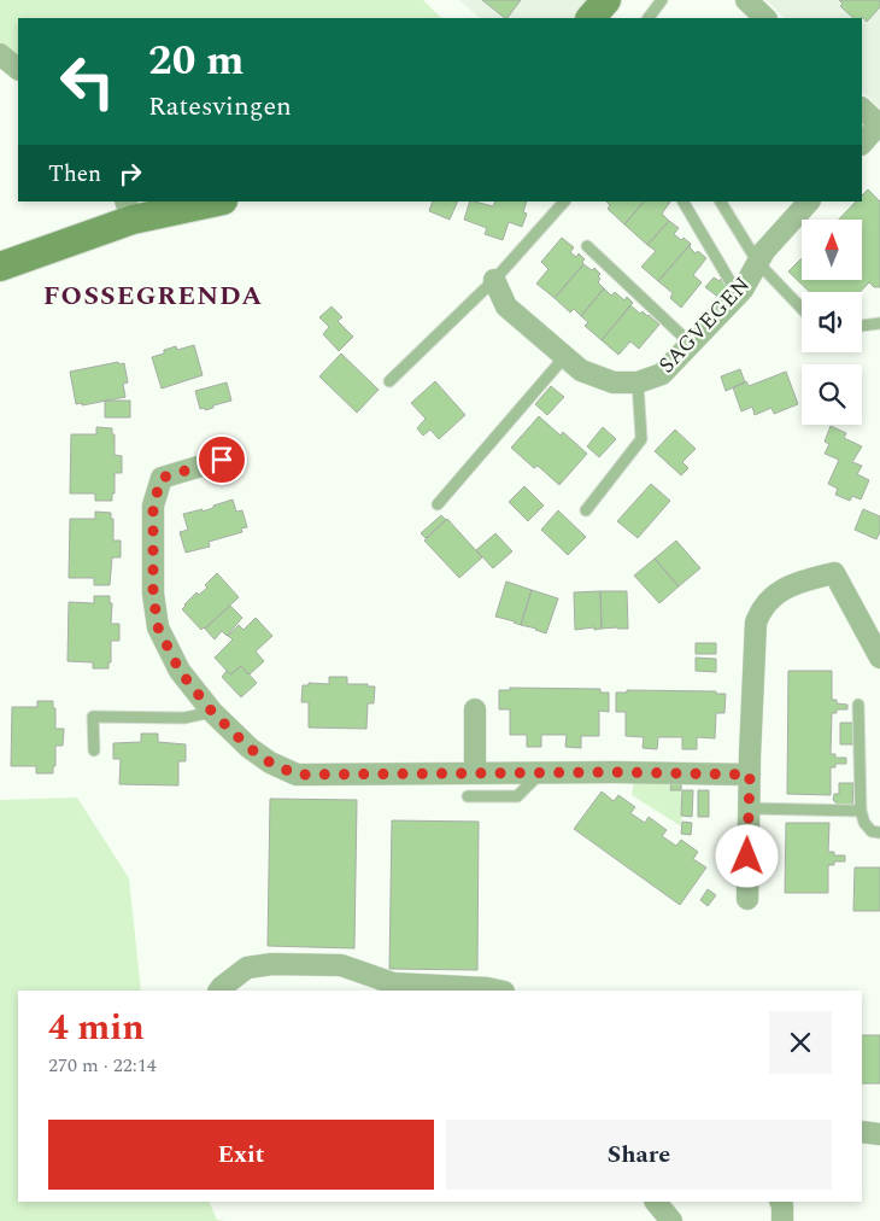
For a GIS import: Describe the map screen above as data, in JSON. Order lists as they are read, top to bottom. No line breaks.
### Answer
{"streets":{"street":["SAGVEGEN"]},"districts":["FOSSEGRENDA"],"north":"top","page":{"turn":["20 m","Ratesvingen"],"then":"Then","heading":["4 min","270 m · 22:14"],"buttons":["Exit","Share"]}}
